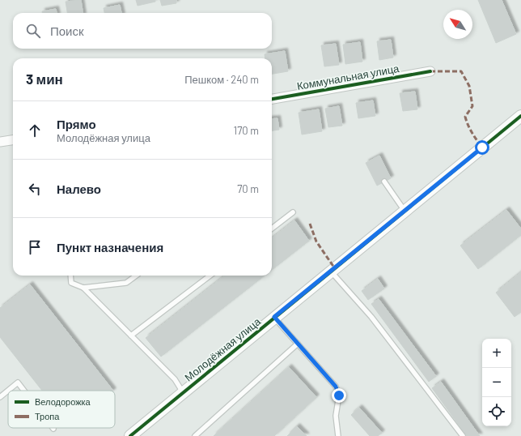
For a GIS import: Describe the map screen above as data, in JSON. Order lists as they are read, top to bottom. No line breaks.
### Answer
{"streets":{"street":["Коммунальная улица","Молодёжная улица"]},"legend":["Велодорожка","Тропа"],"north":"top left","page":{"search":"Поиск","heading":["3 мин","Пешком · 240 m"],"list":[["Прямо","Молодёжная улица","170 m"],["Налево","70 m"],"Пункт назначения"],"map_buttons":["+","−"]}}
